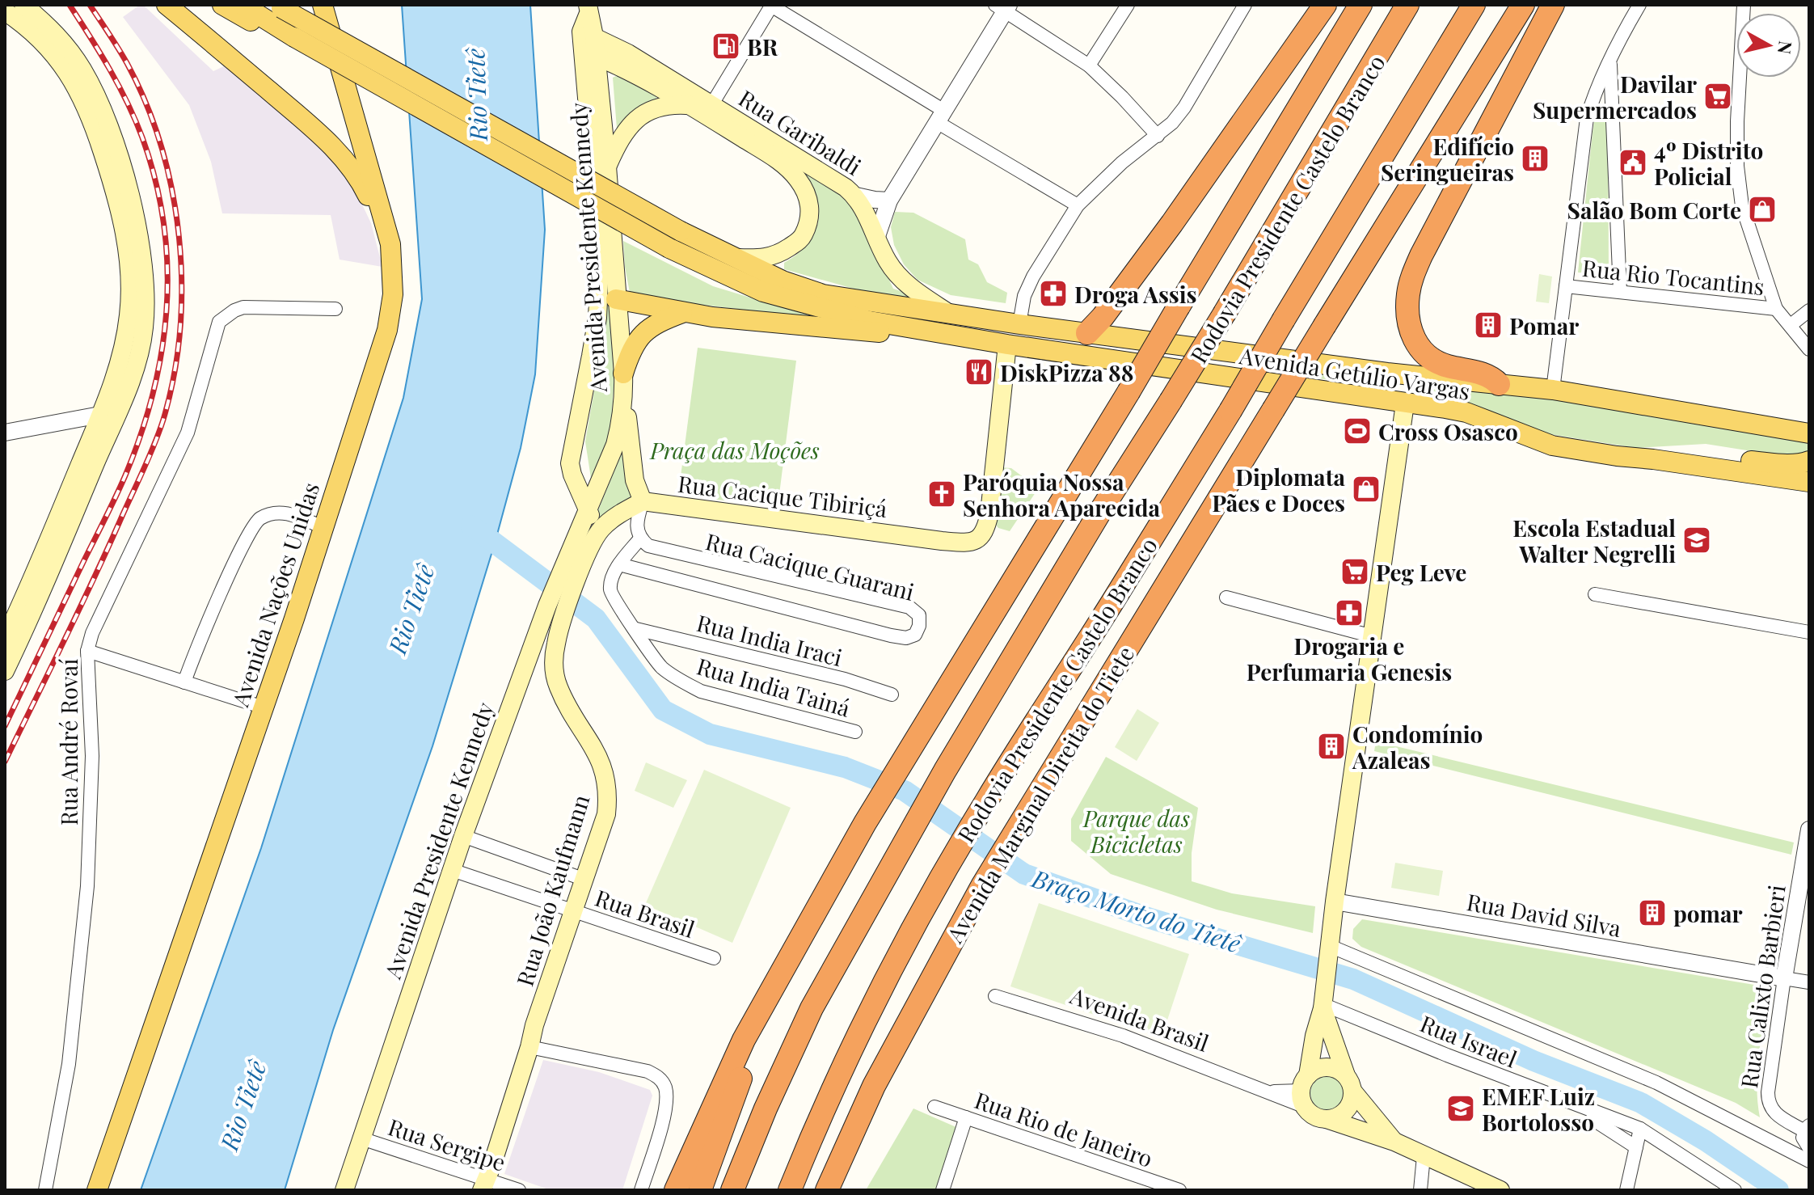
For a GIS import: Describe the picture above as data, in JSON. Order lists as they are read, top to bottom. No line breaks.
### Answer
{"streets":{"highway":["Rodovia Presidente Castelo Branco","Avenida Marginal Direita do Tiete"],"main road":["Rua Garibaldi","Avenida Presidente Kennedy","Avenida Getúlio Vargas","Rua Cacique Tibiriçá","Avenida Nações Unidas","Rua João Kaufmann"],"street":["Rua Rio Tocantins","Rua Cacique Guarani","Rua India Iraci","Rua India Tainá","Rua André Rovaí","Rua Brasil","Rua David Silva","Rua Calixto Barbieri","Avenida Brasil","Rua Israel","Rua Rio de Janeiro","Rua Sergipe"]},"crossings":[["Rua Garibaldi","Avenida Presidente Kennedy"],["Rua Garibaldi","Avenida Getúlio Vargas"],["Avenida Presidente Kennedy","Rua Cacique Tibiriçá"],["Avenida Presidente Kennedy","Rua João Kaufmann"],["Avenida Presidente Kennedy","Rua Brasil"],["Avenida Presidente Kennedy","Rua Sergipe"],["Avenida Getúlio Vargas","Rua Cacique Tibiriçá"],["Rua Cacique Tibiriçá","Rua João Kaufmann"],["Rua Cacique Guarani","Rua India Tainá"],["Rua India Iraci","Rua India Tainá"],["Rua João Kaufmann","Rua Brasil"],["Rua João Kaufmann","Rua Sergipe"],["Rua David Silva","Rua Calixto Barbieri"]],"water":["Rio Tietê","Braço Morto do Tietê"],"parks":["Praça das Moções","Parque das Bicicletas"],"places":{"fuel station":["BR"],"supermarket":["Davilar Supermercados","Peg Leve"],"building":["Edifício Seringueiras","Pomar","Condomínio Azaleas","pomar"],"public building":["4º Distrito Policial"],"shop":["Salão Bom Corte","Diplomata Pães e Doces"],"pharmacy":["Droga Assis","Drogaria e Perfumaria Genesis"],"restaurant":["DiskPizza 88"],"sports":["Cross Osasco"],"church":["Paróquia Nossa Senhora Aparecida"],"school or university":["Escola Estadual Walter Negrelli","EMEF Luiz Bortolosso"]},"north":"right"}
